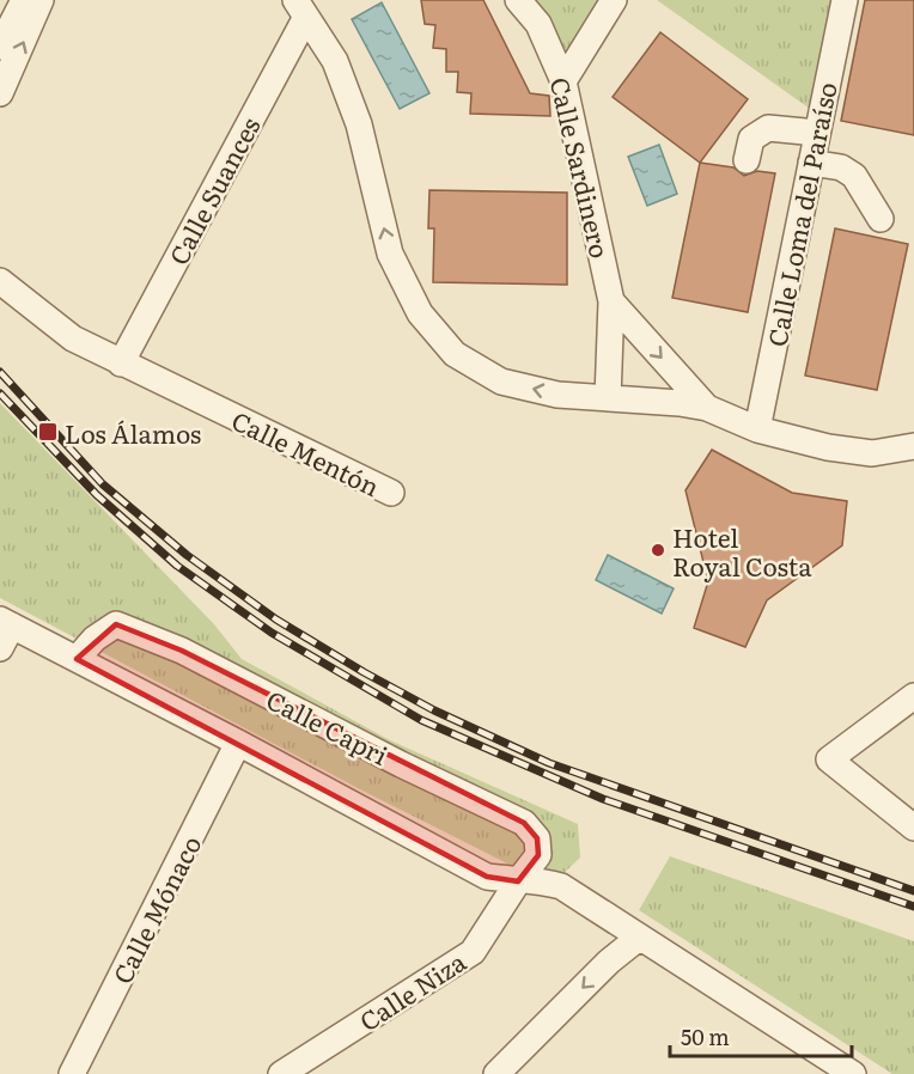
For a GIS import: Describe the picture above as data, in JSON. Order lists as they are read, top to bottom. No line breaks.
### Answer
{"streets":{"street":["Calle Sardinero","Calle Suances","Calle Loma del Paraíso","Calle Mentón","Calle Capri","Calle Mónaco","Calle Niza"]},"crossings":[["Calle Suances","Calle Mentón"],["Calle Capri","Calle Niza"]],"places":{"transit":["Los Álamos"],"other":["Hotel Royal Costa"]},"scale_bar":"50 m"}
